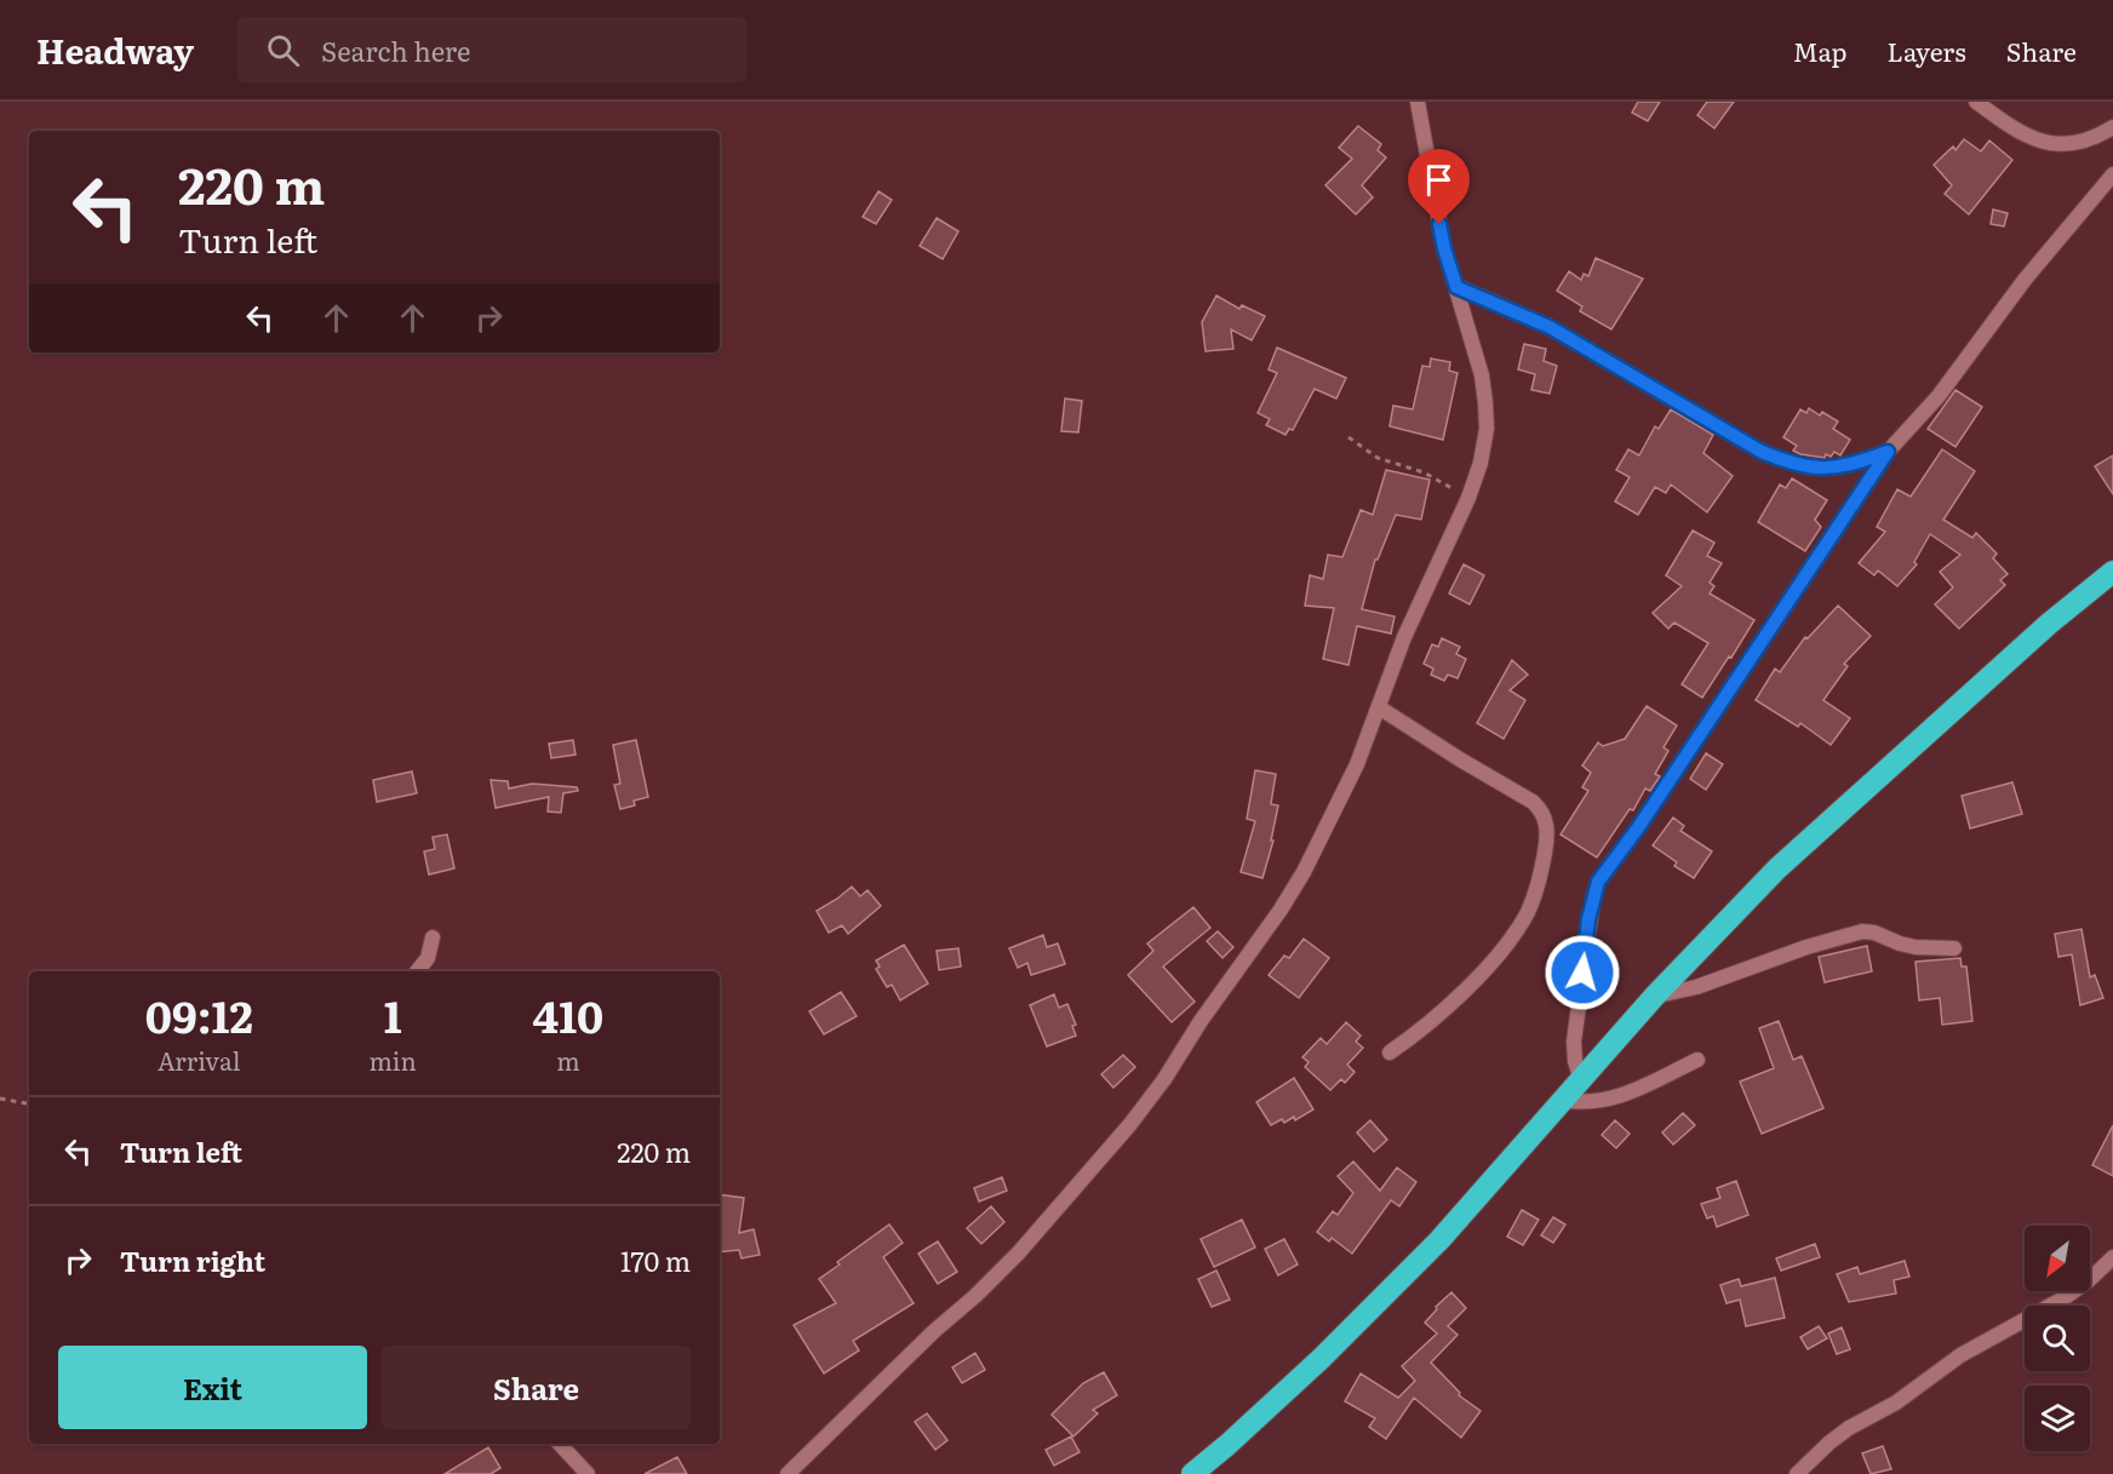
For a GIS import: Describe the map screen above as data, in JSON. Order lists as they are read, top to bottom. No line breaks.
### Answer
{"north":"bottom left","page":{"header":"Headway","search":"Search here","nav":["Map","Layers","Share"],"turn":["220 m","Turn left"],"eta":["09:12","Arrival","1","min","410","m"],"list":[{"name":"Turn left","value":"220 m"},{"name":"Turn right","value":"170 m"}],"buttons":["Exit","Share"]}}
